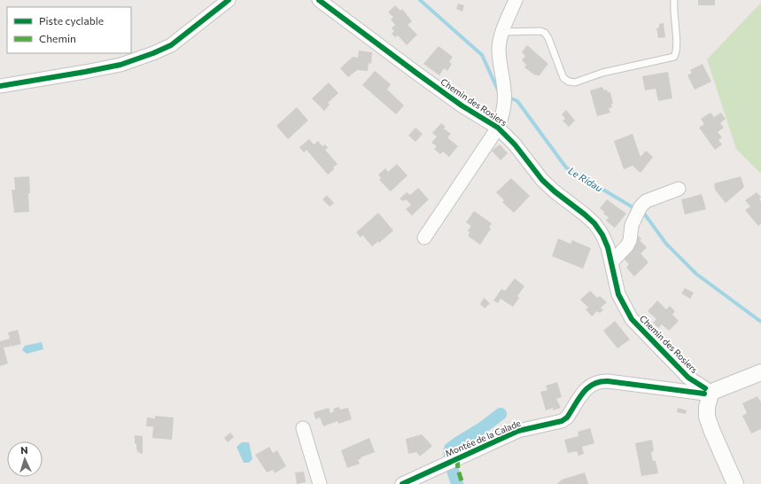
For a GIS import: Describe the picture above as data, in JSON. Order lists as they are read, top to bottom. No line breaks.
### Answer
{"streets":{"street":["Chemin des Rosiers","Montée de la Calade"]},"crossings":[["Chemin des Rosiers","Montée de la Calade"]],"water":["Le Ridau"],"legend":["Piste cyclable","Chemin"],"north":"top"}
